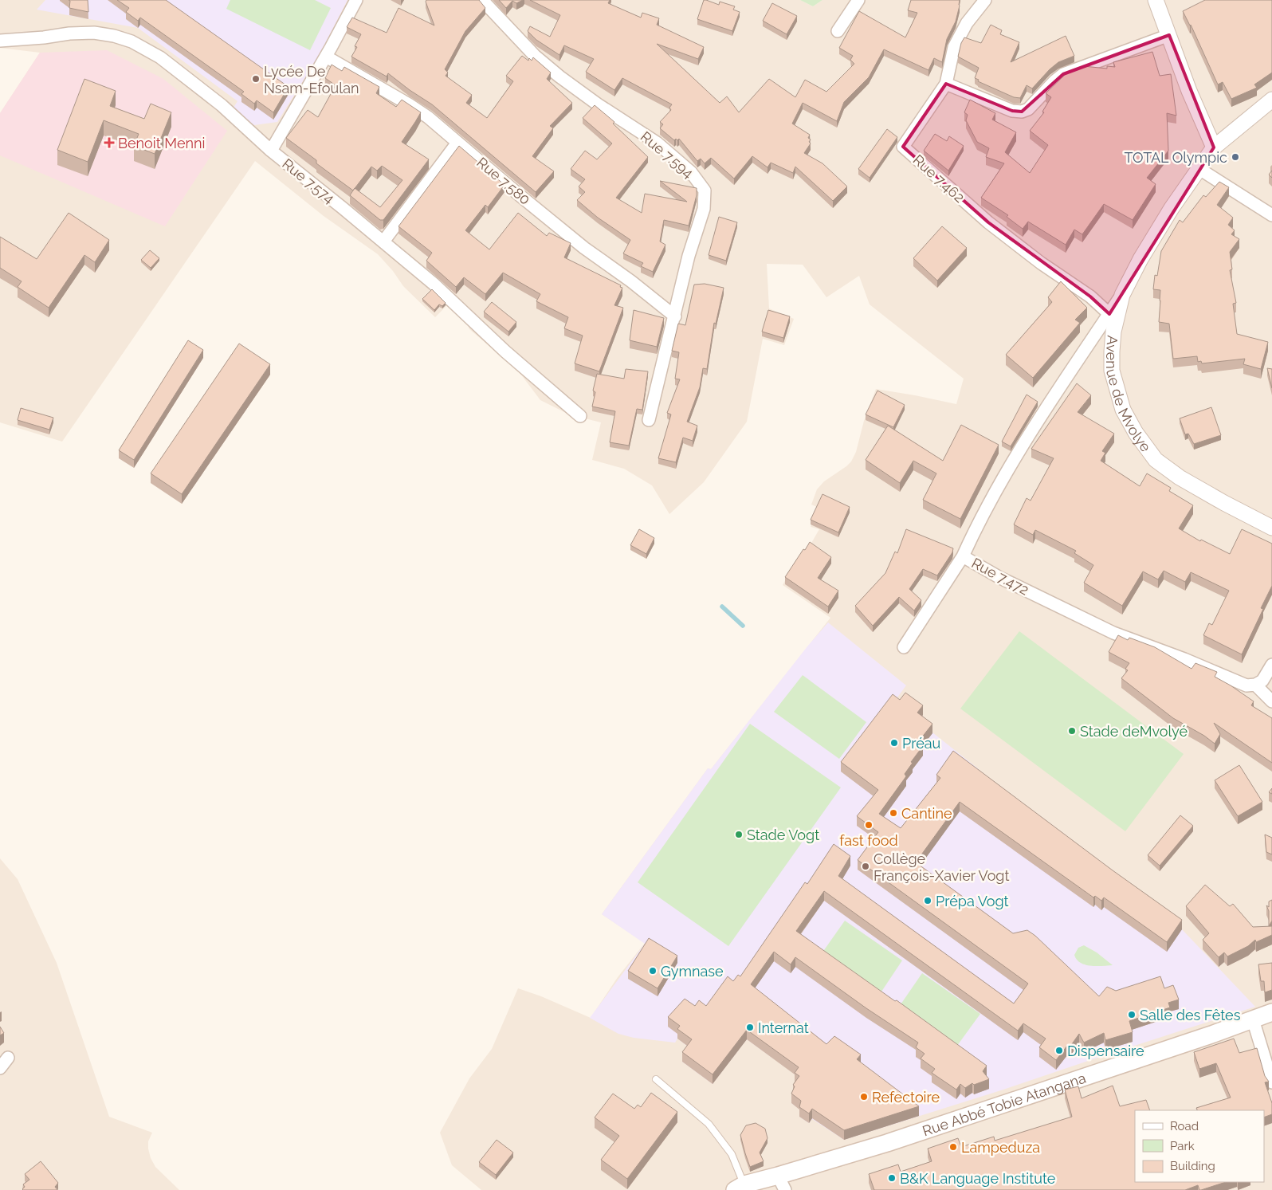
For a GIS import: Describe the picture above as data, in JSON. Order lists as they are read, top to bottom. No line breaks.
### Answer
{"streets":{"main road":["Rue Abbé Tobie Atangana"],"street":["Rue 7.594","Rue 7.462","Rue 7.574","Rue 7.580","Avenue de Mvolye","Rue 7.472"]},"crossings":[["Rue 7.594","Rue 7.580"],["Rue 7.462","Rue 7.472"],["Avenue de Mvolye","Rue 7.472"]],"places":{"other":["Lycée De Nsam-Efoulan","TOTAL Olympic","Stade deMvolyé","Préau","Cantine","fast food","Stade Vogt","Collège François-Xavier Vogt","Prépa Vogt","Gymnase","Salle des Fêtes","Internat","Dispensaire","Refectoire","Lampeduza","B&K Language Institute"],"health":["Benoit Menni"]},"legend":["Road","Park","Building"]}
